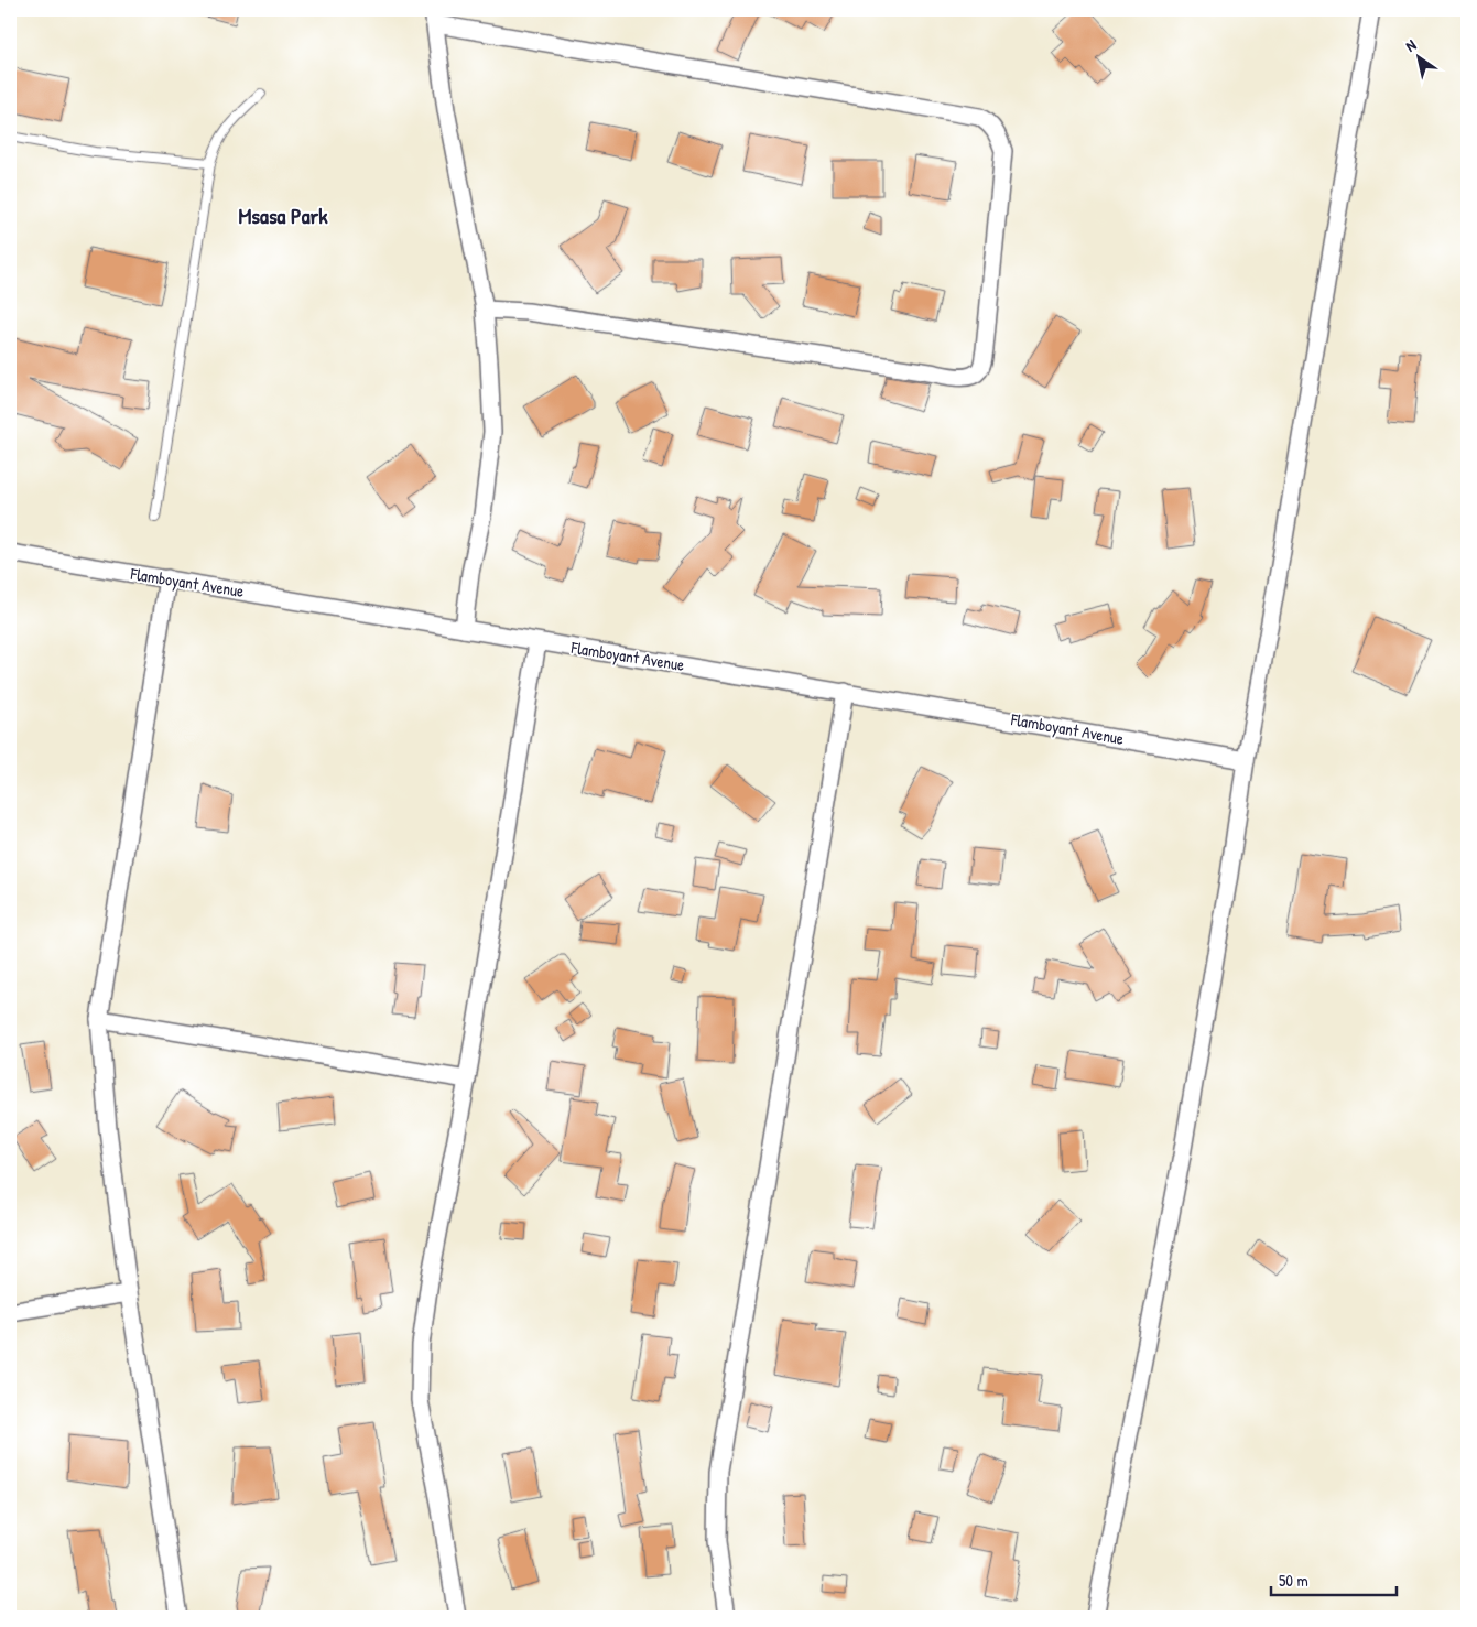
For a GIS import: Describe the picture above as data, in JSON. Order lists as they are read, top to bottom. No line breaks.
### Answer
{"streets":{"street":["Flamboyant Avenue"]},"districts":["Msasa Park"],"scale_bar":"50 m","north":"top left"}
